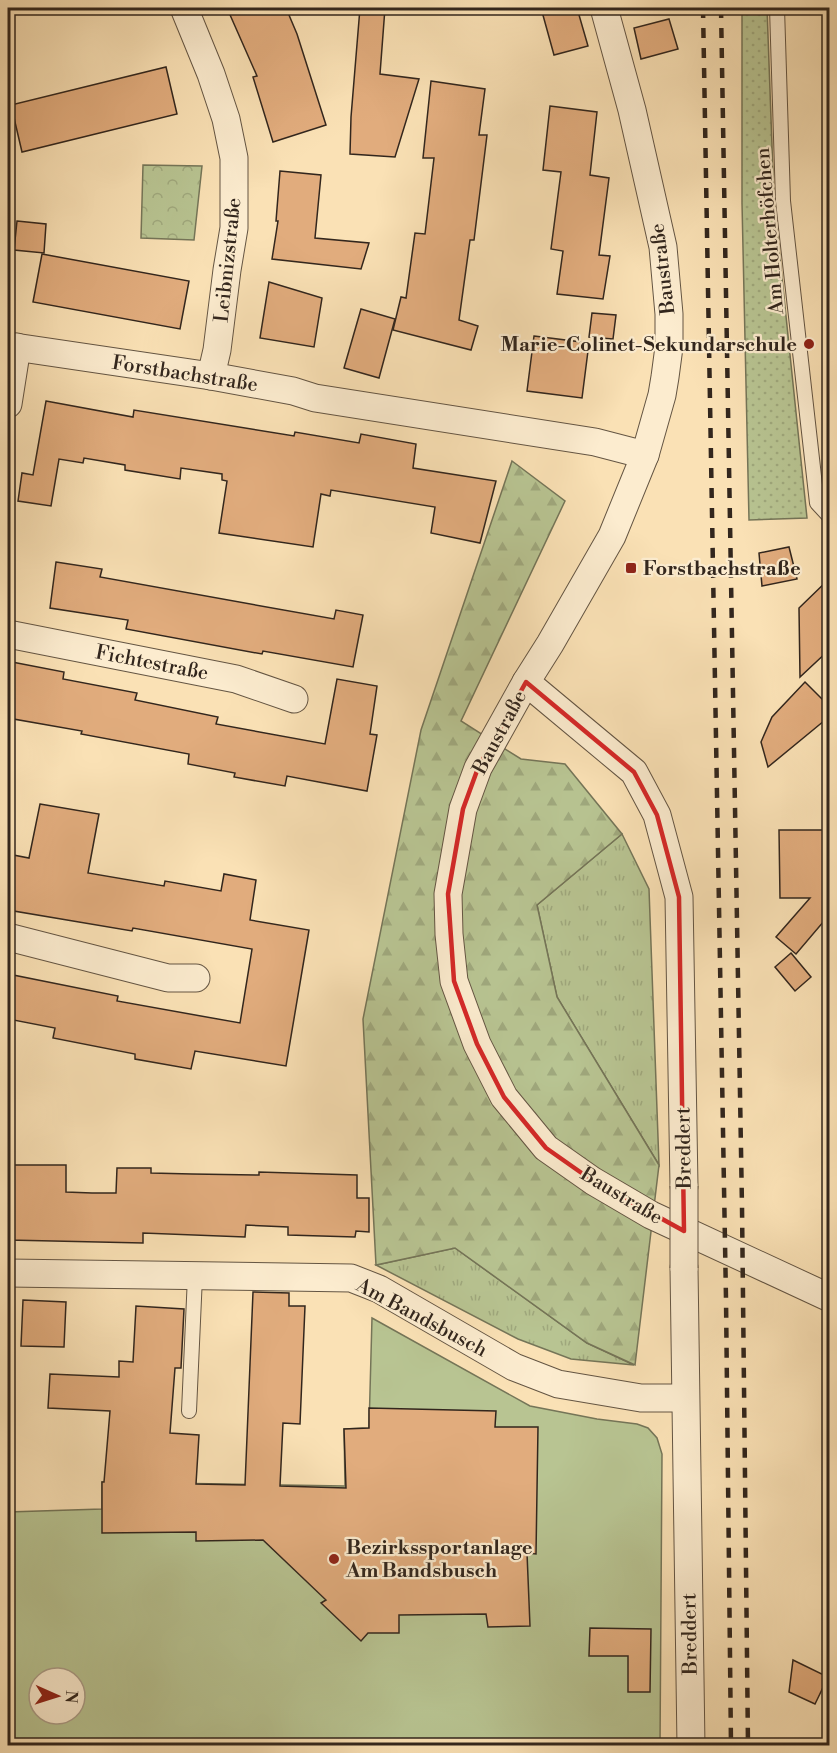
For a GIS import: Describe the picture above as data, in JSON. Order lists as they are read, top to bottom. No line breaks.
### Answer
{"streets":{"street":["Leibnizstraße","Baustraße","Forstbachstraße","Fichtestraße","Breddert","Am Bandsbusch"],"lane":["Am Holterhöfchen"]},"crossings":[["Leibnizstraße","Forstbachstraße"],["Baustraße","Forstbachstraße"],["Baustraße","Breddert"],["Breddert","Am Bandsbusch"]],"places":{"other":["Marie-Colinet-Sekundarschule","Bezirkssportanlage Am Bandsbusch"],"transit":["Forstbachstraße"]},"north":"right"}
